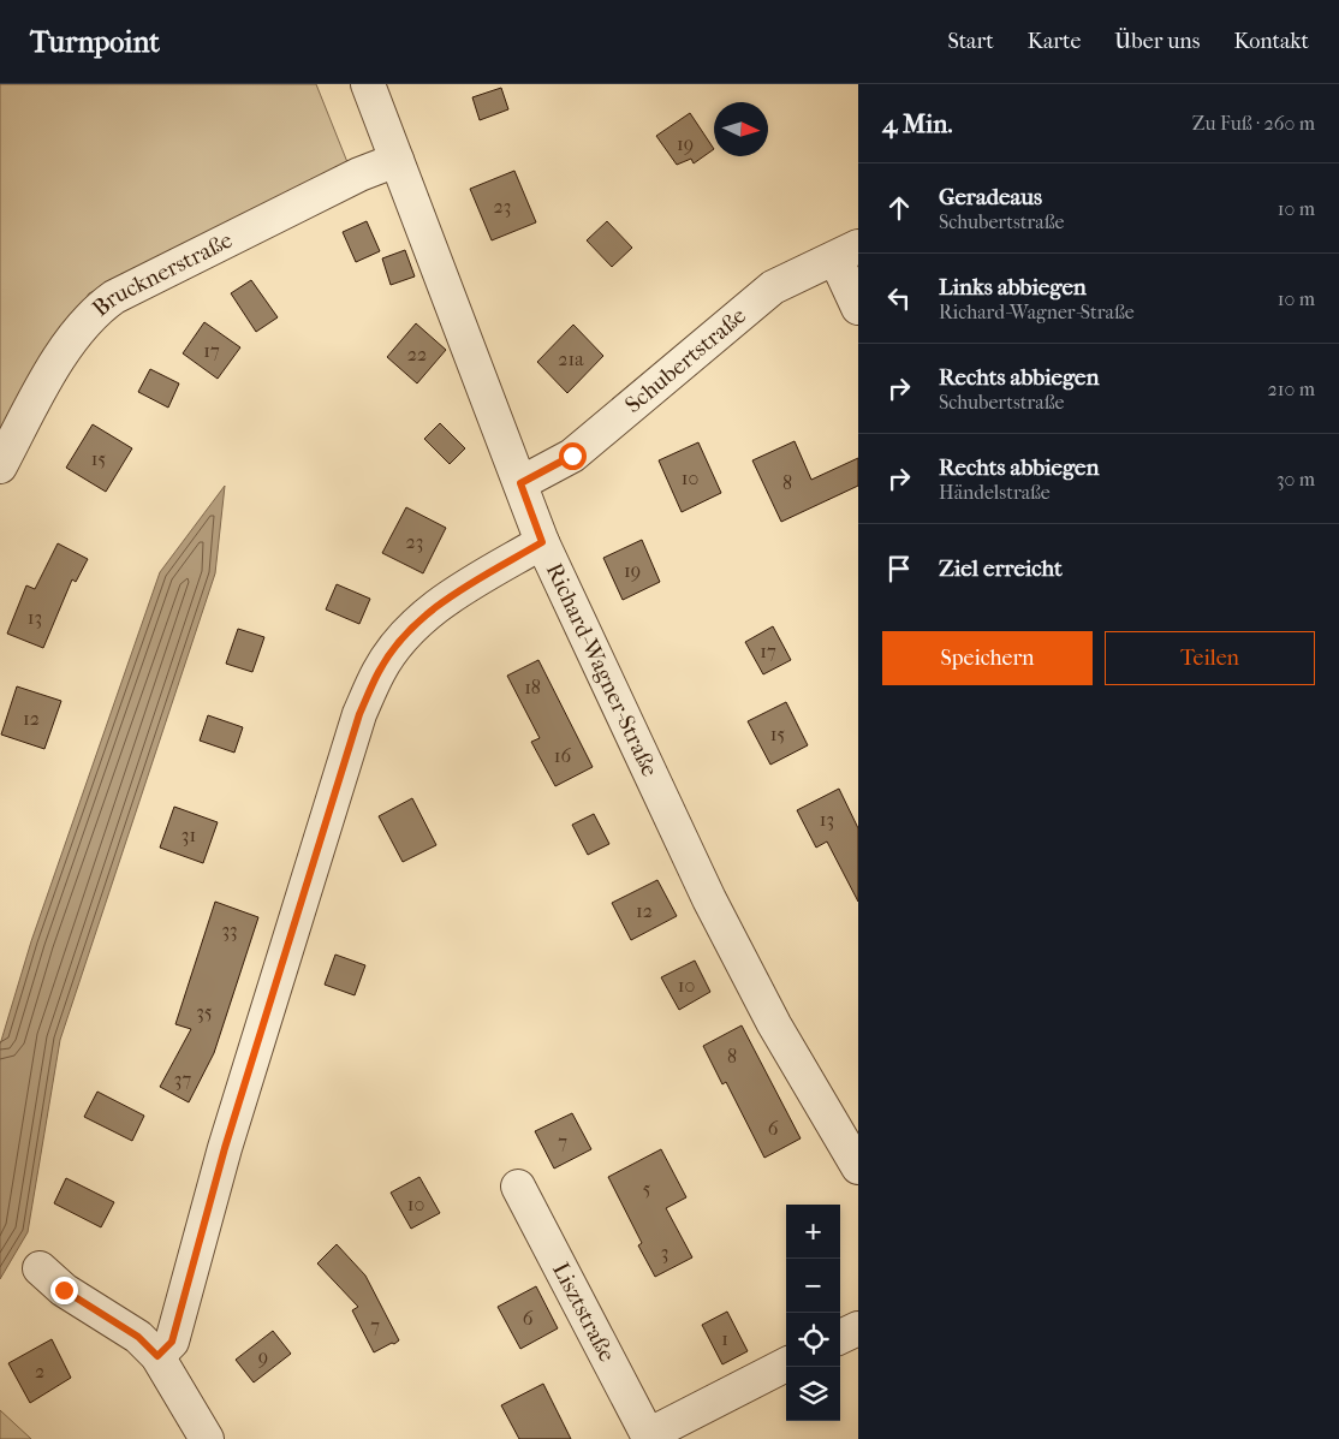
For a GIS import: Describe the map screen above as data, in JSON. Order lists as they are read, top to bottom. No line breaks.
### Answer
{"streets":{"street":["Brucknerstraße","Schubertstraße","Richard-Wagner-Straße","Lisztstraße"]},"crossings":[["Brucknerstraße","Richard-Wagner-Straße"],["Schubertstraße","Richard-Wagner-Straße"]],"house_numbers":["19","23","17","22","21a","15","10","8","23","19","13","17","18","12","15","16","13","31","12","33","10","35","8","37","6","7","5","10","3","6","7","1","9","2"],"north":"right","page":{"header":"Turnpoint","nav":["Start","Karte","Über uns","Kontakt"],"heading":["4 Min.","Zu Fuß · 260 m"],"list":[["Geradeaus","Schubertstraße","10 m"],["Links abbiegen","Richard-Wagner-Straße","10 m"],["Rechts abbiegen","Schubertstraße","210 m"],["Rechts abbiegen","Händelstraße","30 m"],"Ziel erreicht"],"buttons":["Speichern","Teilen"],"map_buttons":["+","−"]}}
